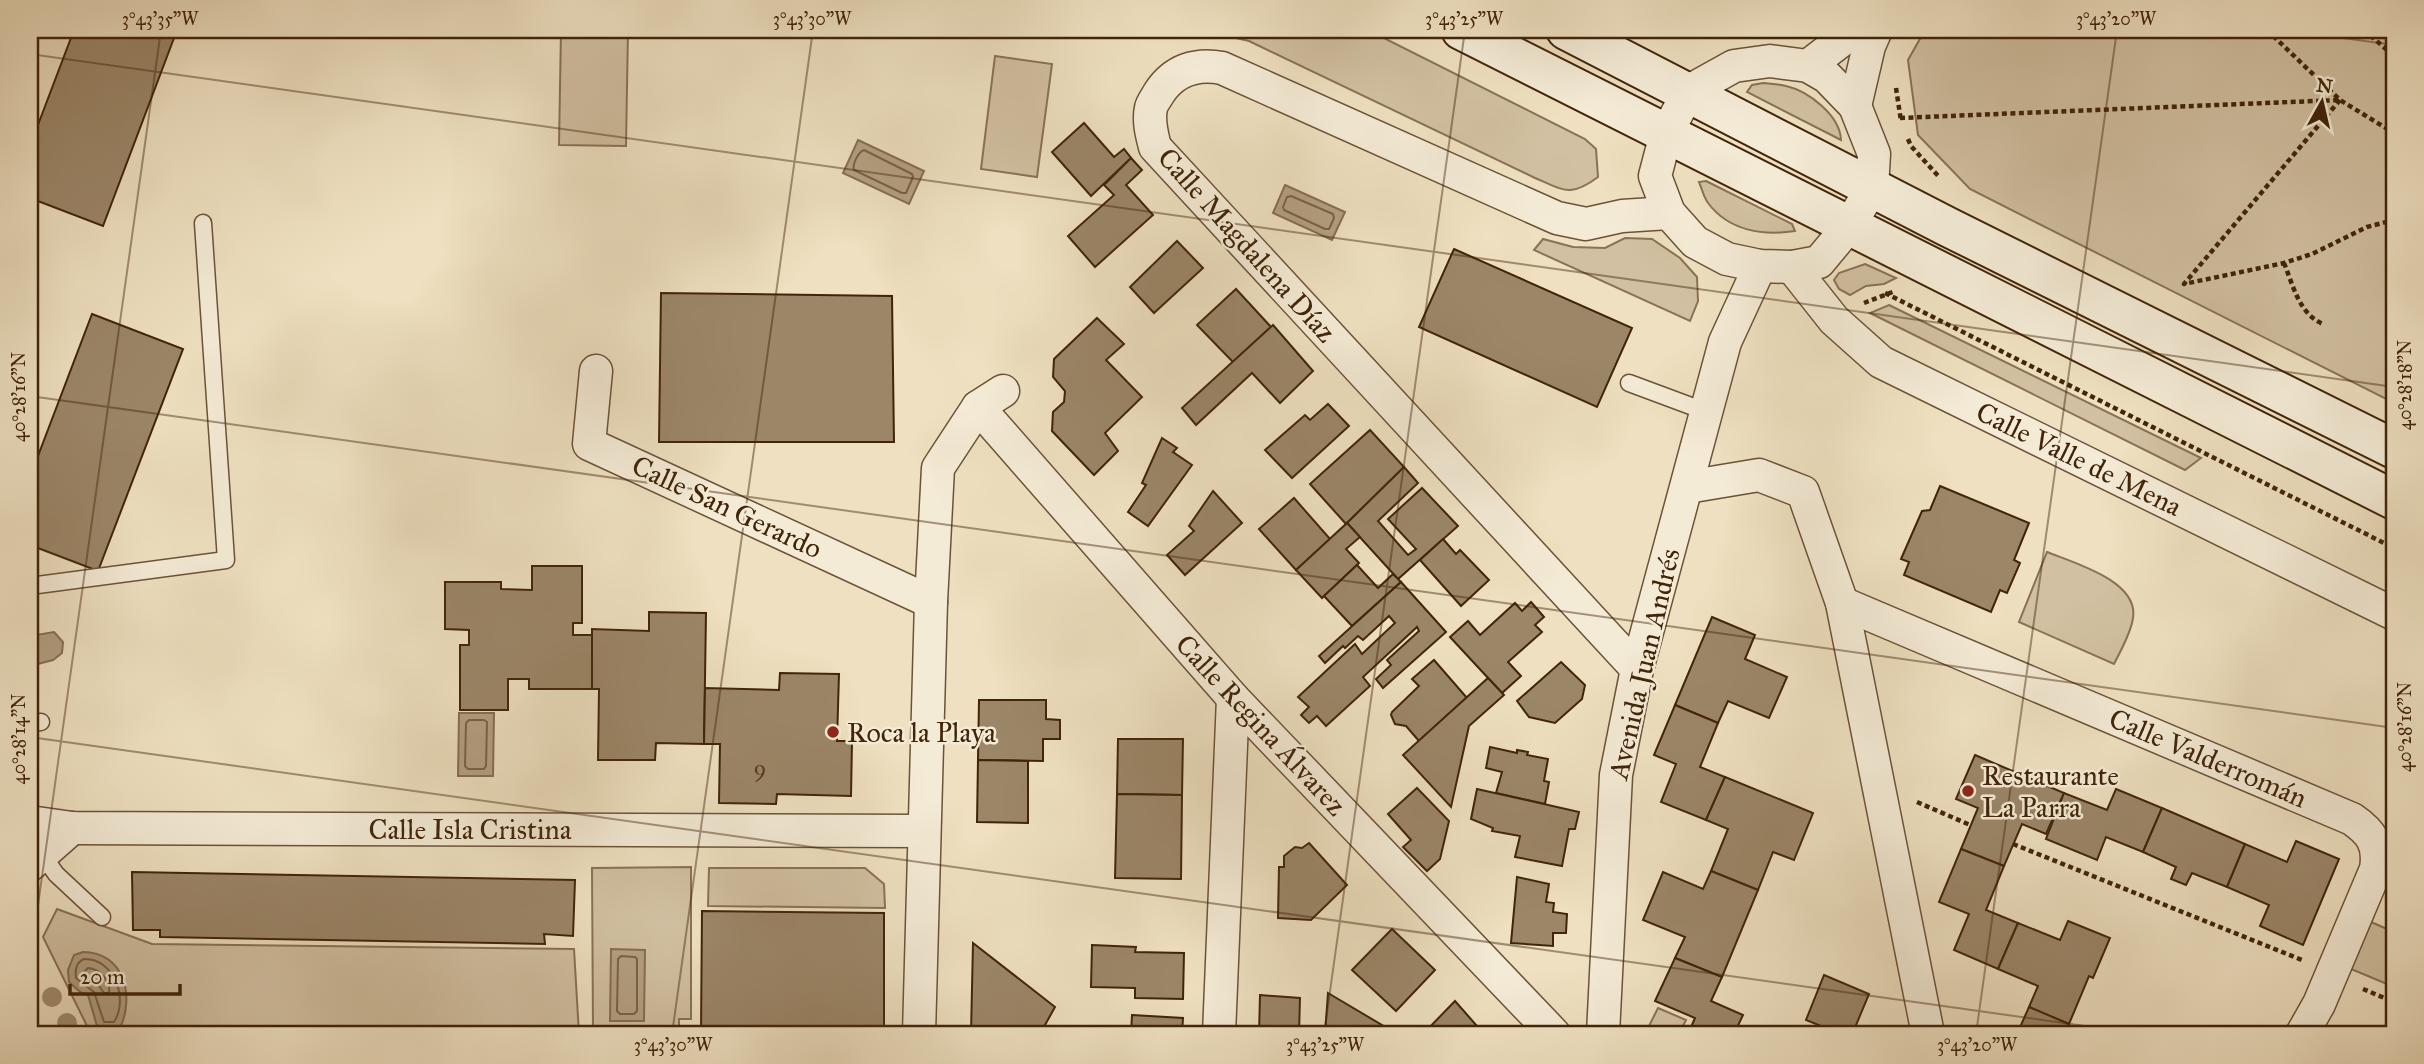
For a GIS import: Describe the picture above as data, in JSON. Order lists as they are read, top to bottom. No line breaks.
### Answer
{"streets":{"street":["Calle Magdalena Díaz","Calle Valle de Mena","Calle San Gerardo","Avenida Juan Andrés","Calle Regina Álvarez","Calle Valderromán","Calle Isla Cristina"]},"crossings":[["Calle Magdalena Díaz","Avenida Juan Andrés"],["Calle San Gerardo","Calle Regina Álvarez"]],"places":["Roca la Playa","Restaurante La Parra"],"house_numbers":["9"],"scale_bar":"20 m","north":"top","coordinates":["3°43'35\"W","3°43'30\"W","3°43'25\"W","3°43'20\"W","40°28'18\"N","40°28'16\"N","40°28'14\"N"]}
